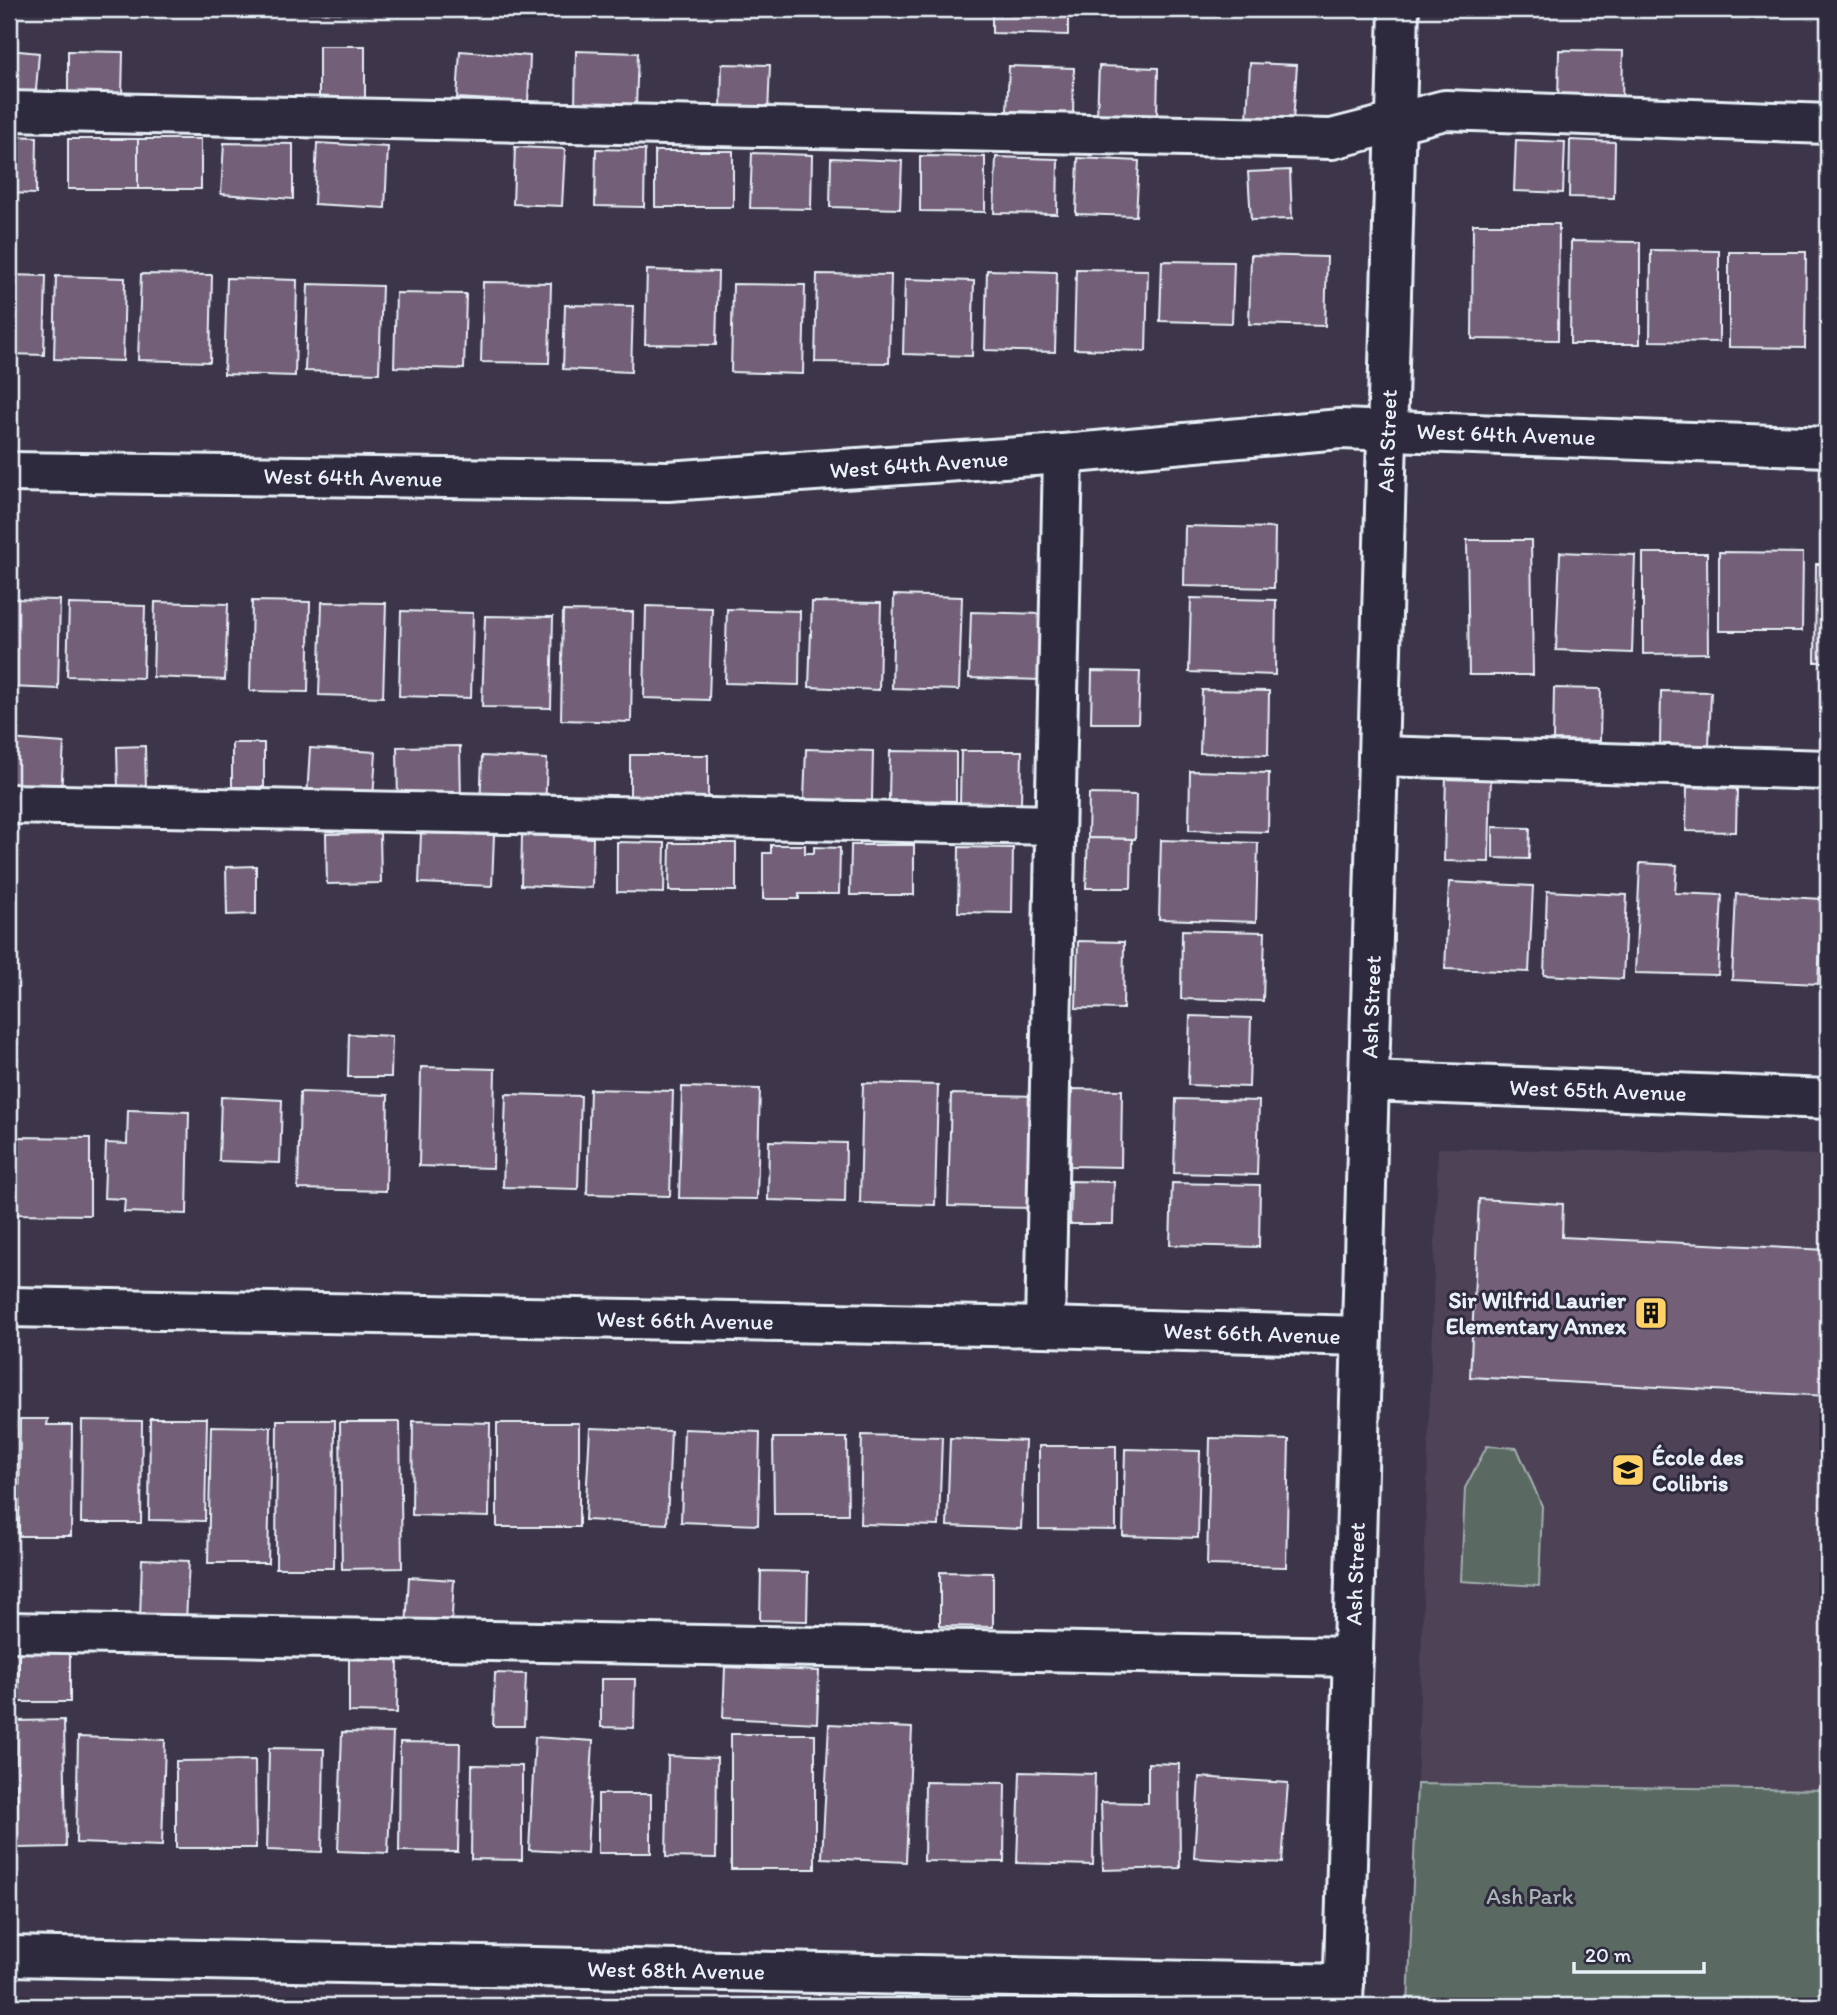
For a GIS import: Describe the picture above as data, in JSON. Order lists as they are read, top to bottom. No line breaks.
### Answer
{"streets":{"street":["West 64th Avenue","Ash Street","West 65th Avenue","West 66th Avenue","West 68th Avenue"]},"crossings":[["West 64th Avenue","Ash Street"],["Ash Street","West 65th Avenue"],["Ash Street","West 66th Avenue"],["Ash Street","West 68th Avenue"]],"parks":["Ash Park"],"places":{"building":["Sir Wilfrid Laurier Elementary Annex"],"school or university":["École des Colibris"]},"scale_bar":"20 m"}
